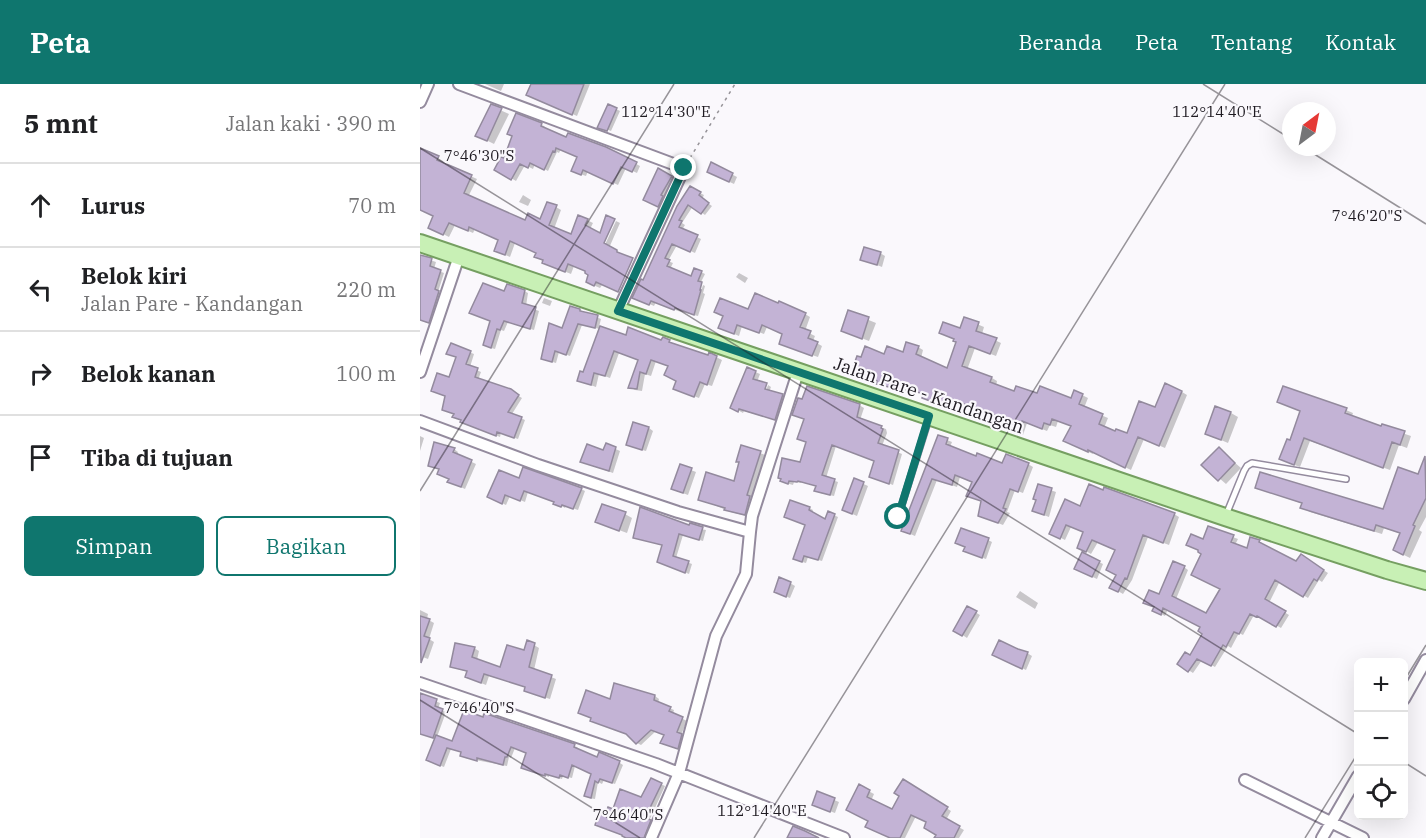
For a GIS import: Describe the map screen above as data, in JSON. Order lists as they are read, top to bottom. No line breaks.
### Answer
{"streets":{"main road":["Jalan Pare - Kandangan"]},"north":"top right","page":{"header":"Peta","nav":["Beranda","Peta","Tentang","Kontak"],"heading":["5 mnt","Jalan kaki · 390 m"],"list":[["Lurus","70 m"],["Belok kiri","Jalan Pare - Kandangan","220 m"],["Belok kanan","100 m"],"Tiba di tujuan"],"buttons":["Simpan","Bagikan"],"map_buttons":["+","−"]},"coordinates":["112°14'30\"E","112°14'40\"E","7°46'30\"S","7°46'20\"S","7°46'40\"S"]}
